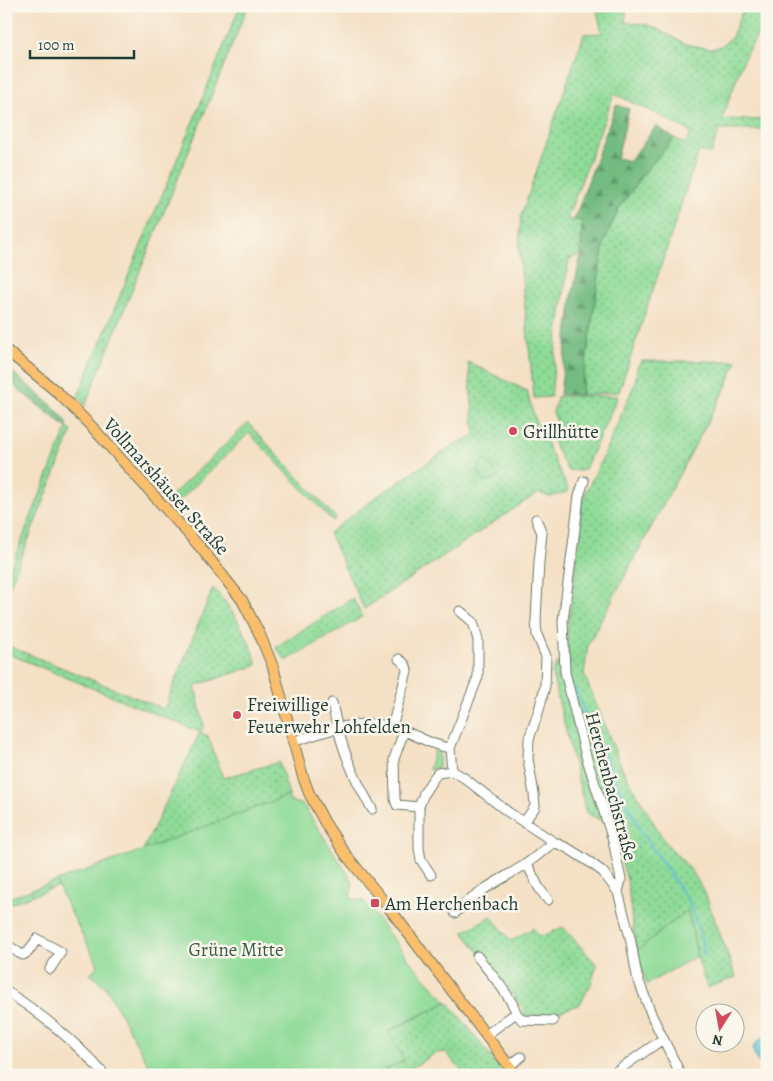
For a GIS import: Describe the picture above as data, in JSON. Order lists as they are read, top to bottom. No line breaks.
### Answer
{"streets":{"main road":["Vollmarshäuser Straße"],"street":["Herchenbachstraße"]},"parks":["Grüne Mitte"],"places":{"other":["Grillhütte","Freiwillige Feuerwehr Lohfelden"],"transit":["Am Herchenbach"]},"scale_bar":"100 m","north":"bottom"}
